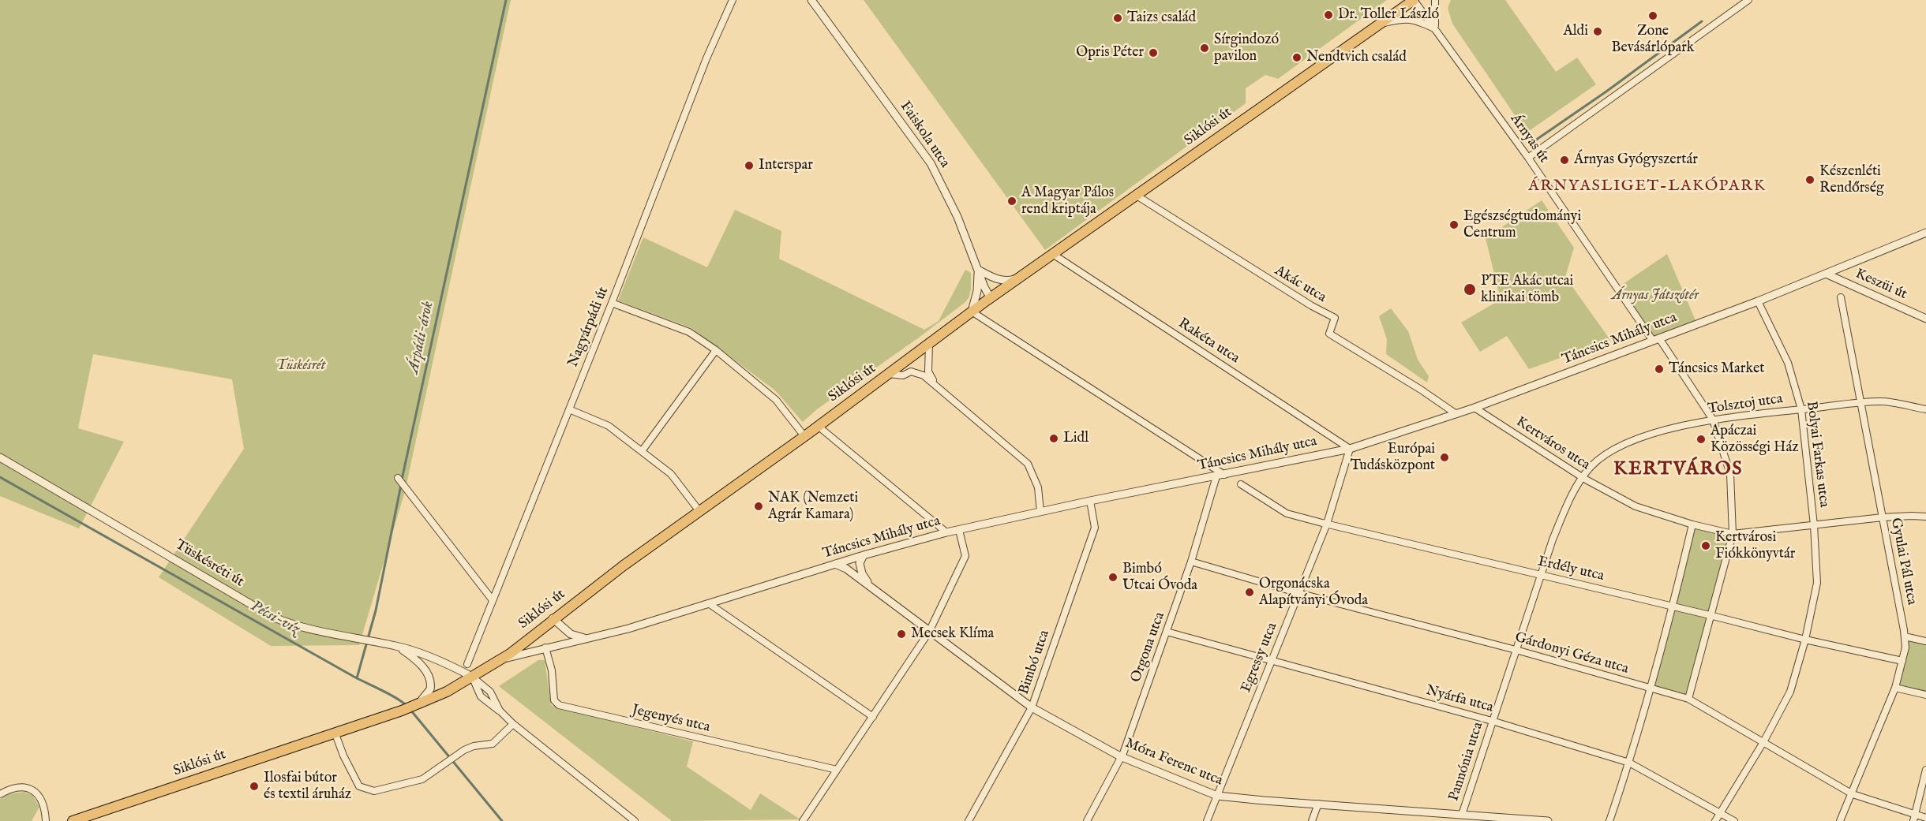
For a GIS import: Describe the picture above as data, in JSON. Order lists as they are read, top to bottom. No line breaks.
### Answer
{"streets":{"main road":["Siklósi út"],"street":["Faiskola utca","Árnyas út","Akác utca","Keszüi út","Nagyárpádi út","Táncsics Mihály utca","Rakéta utca","Tolsztoj utca","Kertváros utca","Bolyai Farkas utca","Gyulai Pál utca","Tüskésréti út","Erdély utca","Orgona utca","Gárdonyi Géza utca","Egressy utca","Bimbó utca","Nyárfa utca","Jegenyés utca","Pannónia utca","Móra Ferenc utca"]},"crossings":[["Siklósi út","Faiskola utca"],["Siklósi út","Árnyas út"],["Siklósi út","Akác utca"],["Siklósi út","Táncsics Mihály utca"],["Siklósi út","Rakéta utca"],["Siklósi út","Tüskésréti út"],["Árnyas út","Táncsics Mihály utca"],["Árnyas út","Tolsztoj utca"],["Árnyas út","Kertváros utca"],["Árnyas út","Erdély utca"],["Árnyas út","Gárdonyi Géza utca"],["Akác utca","Táncsics Mihály utca"],["Keszüi út","Táncsics Mihály utca"],["Táncsics Mihály utca","Rakéta utca"],["Táncsics Mihály utca","Kertváros utca"],["Táncsics Mihály utca","Bolyai Farkas utca"],["Táncsics Mihály utca","Orgona utca"],["Táncsics Mihály utca","Egressy utca"],["Táncsics Mihály utca","Bimbó utca"],["Táncsics Mihály utca","Jegenyés utca"],["Táncsics Mihály utca","Móra Ferenc utca"],["Rakéta utca","Egressy utca"],["Tolsztoj utca","Kertváros utca"],["Tolsztoj utca","Bolyai Farkas utca"],["Tolsztoj utca","Gyulai Pál utca"],["Tolsztoj utca","Pannónia utca"],["Kertváros utca","Bolyai Farkas utca"],["Kertváros utca","Gyulai Pál utca"],["Kertváros utca","Pannónia utca"],["Bolyai Farkas utca","Erdély utca"],["Bolyai Farkas utca","Gárdonyi Géza utca"],["Bolyai Farkas utca","Nyárfa utca"],["Gyulai Pál utca","Erdély utca"],["Gyulai Pál utca","Gárdonyi Géza utca"],["Erdély utca","Egressy utca"],["Erdély utca","Pannónia utca"],["Orgona utca","Gárdonyi Géza utca"],["Orgona utca","Nyárfa utca"],["Orgona utca","Móra Ferenc utca"],["Gárdonyi Géza utca","Egressy utca"],["Gárdonyi Géza utca","Pannónia utca"],["Egressy utca","Nyárfa utca"],["Egressy utca","Móra Ferenc utca"],["Bimbó utca","Móra Ferenc utca"],["Nyárfa utca","Pannónia utca"],["Pannónia utca","Móra Ferenc utca"]],"districts":["ÁRNYASLIGET-LAKÓPARK","KERTVÁROS"],"water":["Árpádi-árok","Pécsi-víz"],"parks":["Árnyas Játszótér","Tüskésrét"],"places":["Dr. Toller László","Zone Bevásárlópark","Taizs család","Aldi","Sírgindozó pavilon","Opris Péter","Nendtvich család","Árnyas Gyógyszertár","Interspar","Készenléti Rendőrség","A Magyar Pálos rend kriptája","Egészségtudományi Centrum","PTE Akác utcai klinikai tömb","Táncsics Market","Lidl","Apáczai Közösségi Ház","Európai Tudásközpont","NAK (Nemzeti Agrár Kamara)","Kertvárosi Fiókkönyvtár","Bimbó Utcai Óvoda","Orgonácska Alapítványi Óvoda","Mecsek Klíma","Ilosfai bútor és textil áruház"]}
